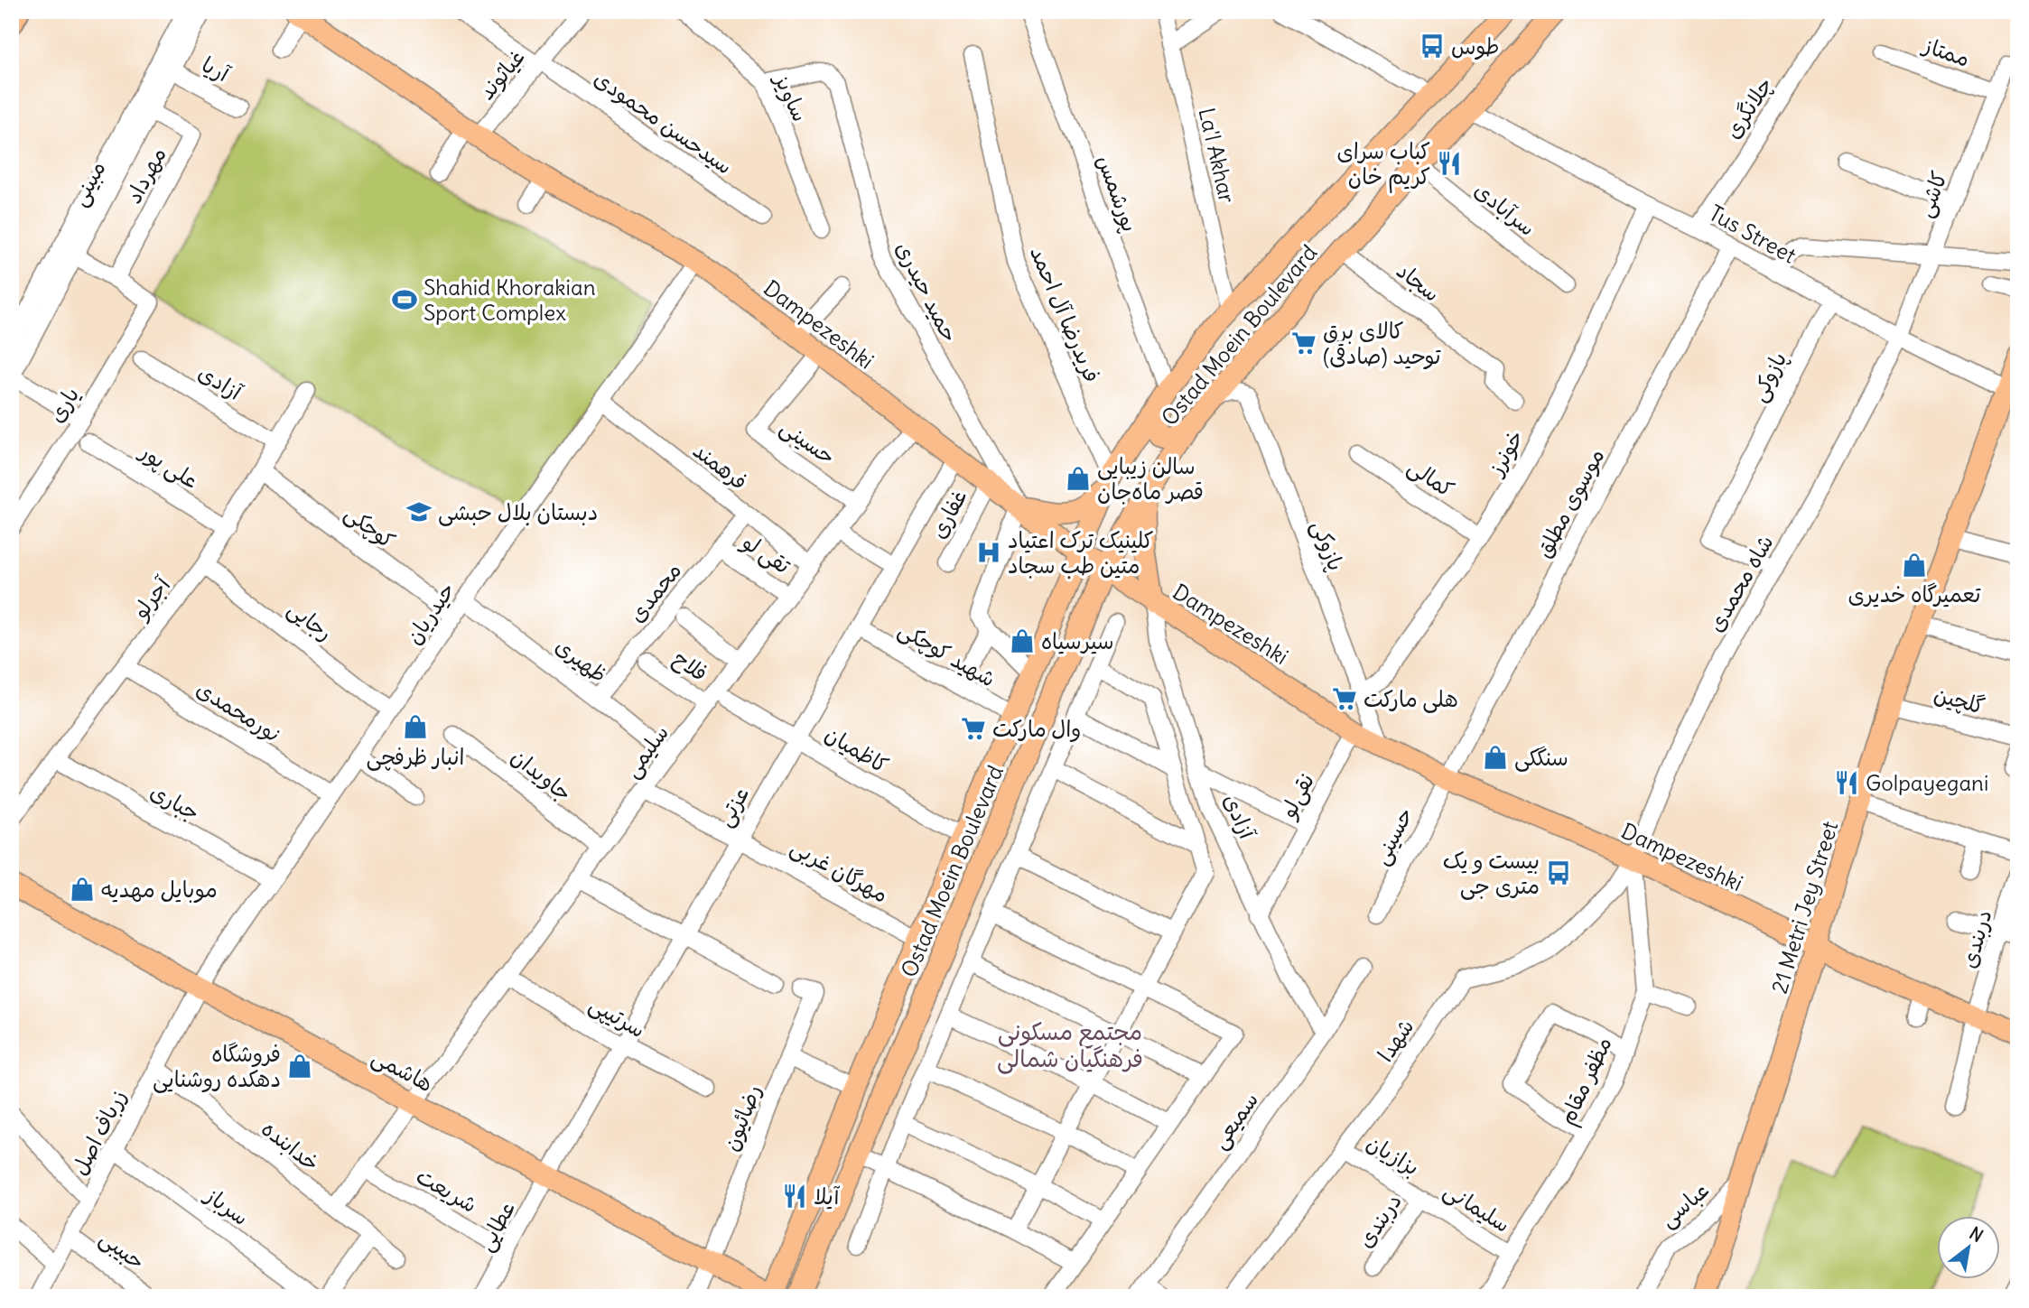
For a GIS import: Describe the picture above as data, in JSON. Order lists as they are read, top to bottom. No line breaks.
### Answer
{"streets":{"main road":["Dampezeshki","Ostad Moein Boulevard","21 Metri Jey Street","هاشمی"],"street":["ممتاز","آریا","غیاثوند","ساویز","چلانگری","سیدحسن محمودی","La'l Akhar","مهرداد","مبینی","پورشمس","کاشی","سرآبادی","Tus Street","سجاد","حمید حیدری","فریدرضا آل احمد","پازوکی","آزادی","یاری","حسینی","خونرز","علی پور","فرهمند","کمالی","موسوی مطلق","غفاری","کوچکی","تقی لو","شاه محمدی","محمدی","آجرلو","حیدریان","رجایی","شهید کوچکی","ظهیری","فلاح","گلچین","نورمحمدی","کاظمیان","سلیمی","جاویدان","نقی‌لو","جباری","عزتی","مهرگان غربی","دربندی","سرتیپی","شهدا","مظفر مقام","رضائیون","سمیعی","زرباف اصل","خدابنده","بزازیان","شریعت","عباسی","سرباز","سلیمانی","عطایی","حبیبی"]},"crossings":[["ممتاز","کاشی"],["آریا","مبینی"],["غیاثوند","سیدحسن محمودی"],["غیاثوند","Dampezeshki"],["ساویز","حمید حیدری"],["چلانگری","Tus Street"],["La'l Akhar","Ostad Moein Boulevard"],["مهرداد","مبینی"],["مهرداد","یاری"],["پورشمس","Ostad Moein Boulevard"],["کاشی","Tus Street"],["کاشی","شاه محمدی"],["سرآبادی","Ostad Moein Boulevard"],["Tus Street","Ostad Moein Boulevard"],["Tus Street","پازوکی"],["Tus Street","خونرز"],["Tus Street","موسوی مطلق"],["Tus Street","شاه محمدی"],["Tus Street","21 Metri Jey Street"],["سجاد","Ostad Moein Boulevard"],["حمید حیدری","Dampezeshki"],["فریدرضا آل احمد","Ostad Moein Boulevard"],["Dampezeshki","Ostad Moein Boulevard"],["Dampezeshki","پازوکی"],["Dampezeshki","آزادی"],["Dampezeshki","حسینی"],["Dampezeshki","موسوی مطلق"],["Dampezeshki","غفاری"],["Dampezeshki","شاه محمدی"],["Dampezeshki","حیدریان"],["Dampezeshki","سلیمی"],["Dampezeshki","نقی‌لو"],["Dampezeshki","عزتی"],["Dampezeshki","21 Metri Jey Street"],["Dampezeshki","دربندی"],["Dampezeshki","شهدا"],["Dampezeshki","مظفر مقام"],["Ostad Moein Boulevard","پازوکی"],["Ostad Moein Boulevard","شهید کوچکی"],["Ostad Moein Boulevard","کاظمیان"],["Ostad Moein Boulevard","مهرگان غربی"],["Ostad Moein Boulevard","هاشمی"],["پازوکی","خونرز"],["پازوکی","شاه محمدی"],["آزادی","آجرلو"],["آزادی","نقی‌لو"],["آزادی","سمیعی"],["حسینی","موسوی مطلق"],["حسینی","سلیمی"],["خونرز","کمالی"],["علی پور","آجرلو"],["فرهمند","محمدی"],["فرهمند","حیدریان"],["فرهمند","سلیمی"],["کوچکی","آجرلو"],["کوچکی","حیدریان"],["تقی لو","محمدی"],["تقی لو","سلیمی"],["شاه محمدی","شهدا"],["شاه محمدی","مظفر مقام"],["محمدی","ظهیری"],["آجرلو","رجایی"],["آجرلو","نورمحمدی"],["آجرلو","جباری"],["حیدریان","رجایی"],["حیدریان","ظهیری"],["حیدریان","نورمحمدی"],["حیدریان","جباری"],["حیدریان","هاشمی"],["حیدریان","زرباف اصل"],["شهید کوچکی","عزتی"],["ظهیری","سلیمی"],["فلاح","سلیمی"],["گلچین","21 Metri Jey Street"],["کاظمیان","عزتی"],["سلیمی","جاویدان"],["سلیمی","مهرگان غربی"],["سلیمی","سرتیپی"],["سلیمی","هاشمی"],["سلیمی","خدابنده"],["سلیمی","شریعت"],["عزتی","مهرگان غربی"],["عزتی","سرتیپی"],["عزتی","هاشمی"],["عزتی","عطایی"],["21 Metri Jey Street","عباسی"],["دربندی","بزازیان"],["دربندی","سلیمانی"],["شهدا","مظفر مقام"],["شهدا","بزازیان"],["هاشمی","رضائیون"],["هاشمی","زرباف اصل"],["هاشمی","عطایی"],["مظفر مقام","سلیمانی"],["زرباف اصل","خدابنده"],["زرباف اصل","سرباز"],["زرباف اصل","حبیبی"],["بزازیان","سلیمانی"],["شریعت","عطایی"]],"districts":["مجتمع مسکونی فرهنگیان شمالی"],"places":{"bus stop":["طوس","بیست و یک متری جی"],"restaurant":["کباب سرای کریم خان","Golpayegani","آیلا"],"sports":["Shahid Khorakian Sport Complex"],"supermarket":["کالای برق توحید (صادقی)","هلی مارکت","وال مارکت"],"shop":["سالن زیبایی قصر ماه‌جان","تعمیرگاه خدیری","سیرسیاه","انبار ظرفچی","سنگکی","موبایل مهدیه","فروشگاه دهکده روشنایی"],"school or university":["دبستان بلال حبشی"],"hospital":["کلینیک ترک اعتیاد متین طب سجاد"]},"north":"top right"}
